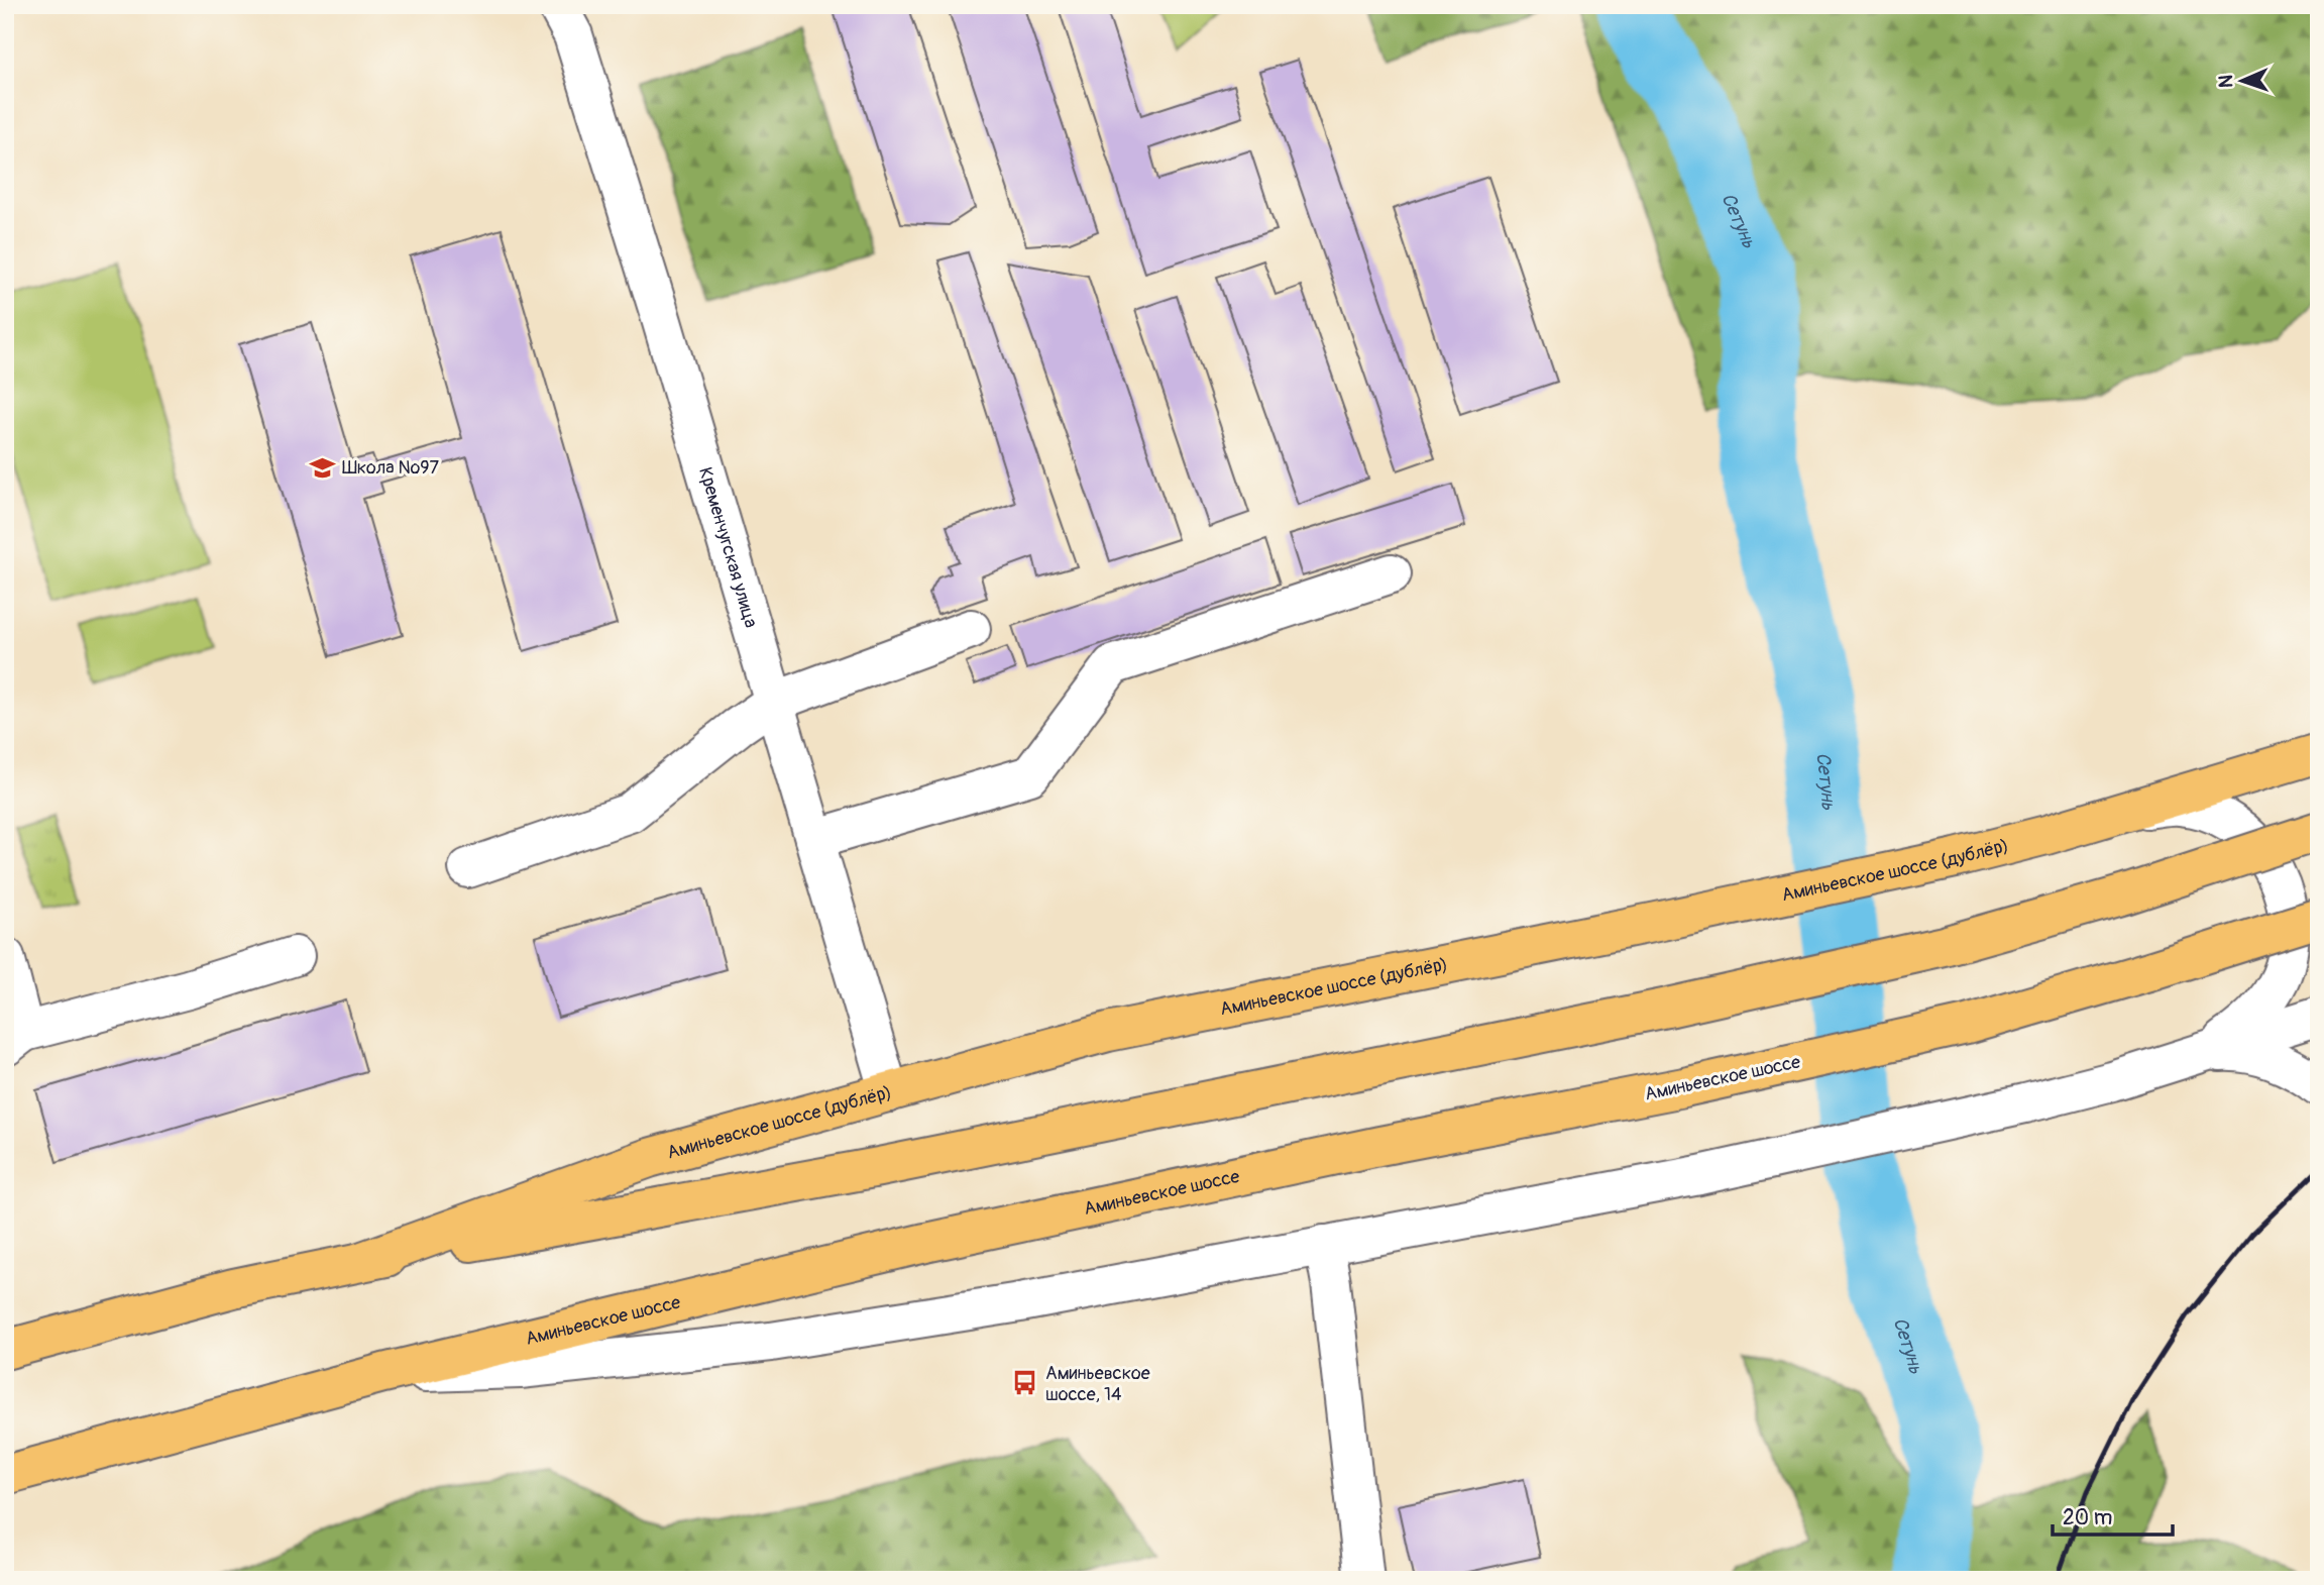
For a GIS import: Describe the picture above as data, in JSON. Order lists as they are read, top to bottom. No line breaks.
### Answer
{"streets":{"main road":["Аминьевское шоссе (дублёр)","Аминьевское шоссе"],"street":["Кременчугская улица"]},"crossings":[["Кременчугская улица","Аминьевское шоссе (дублёр)"]],"water":["Сетунь"],"places":{"school or university":["Школа №97"],"bus stop":["Аминьевское шоссе, 14"]},"scale_bar":"20 m","north":"left"}
